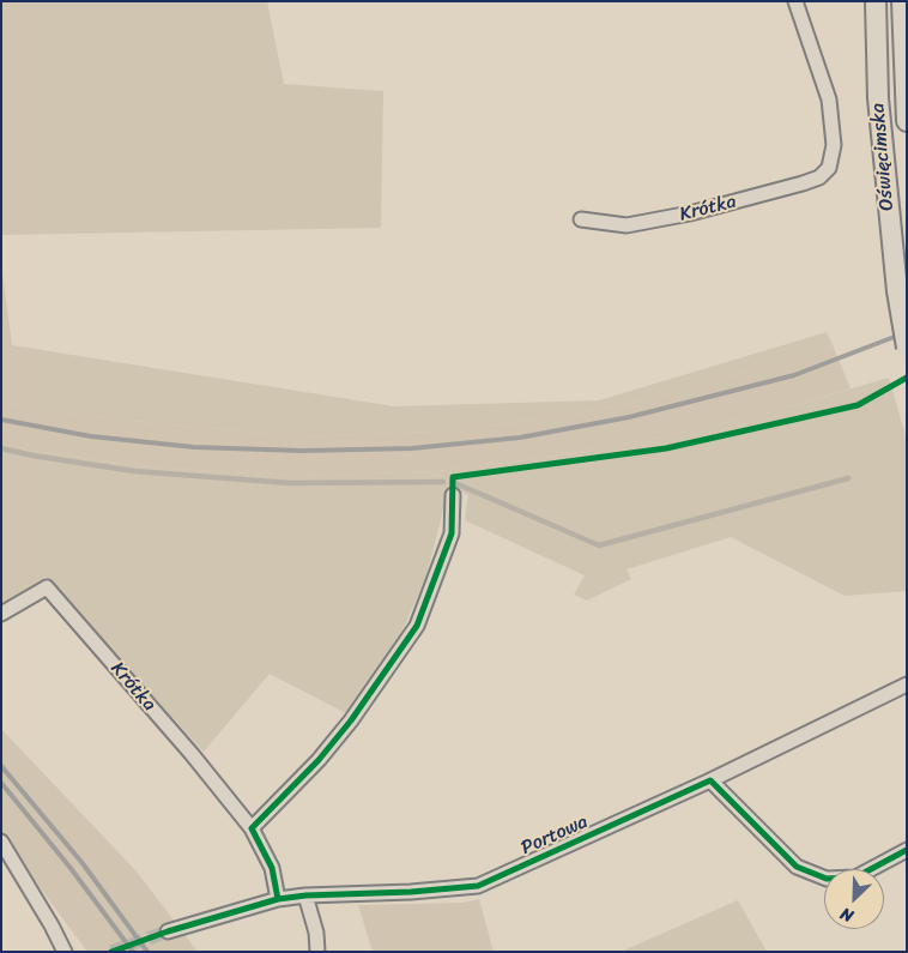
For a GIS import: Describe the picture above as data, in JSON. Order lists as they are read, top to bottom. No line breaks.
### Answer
{"streets":{"main road":["Oświęcimska"],"street":["Krótka","Portowa"]},"north":"bottom left"}
